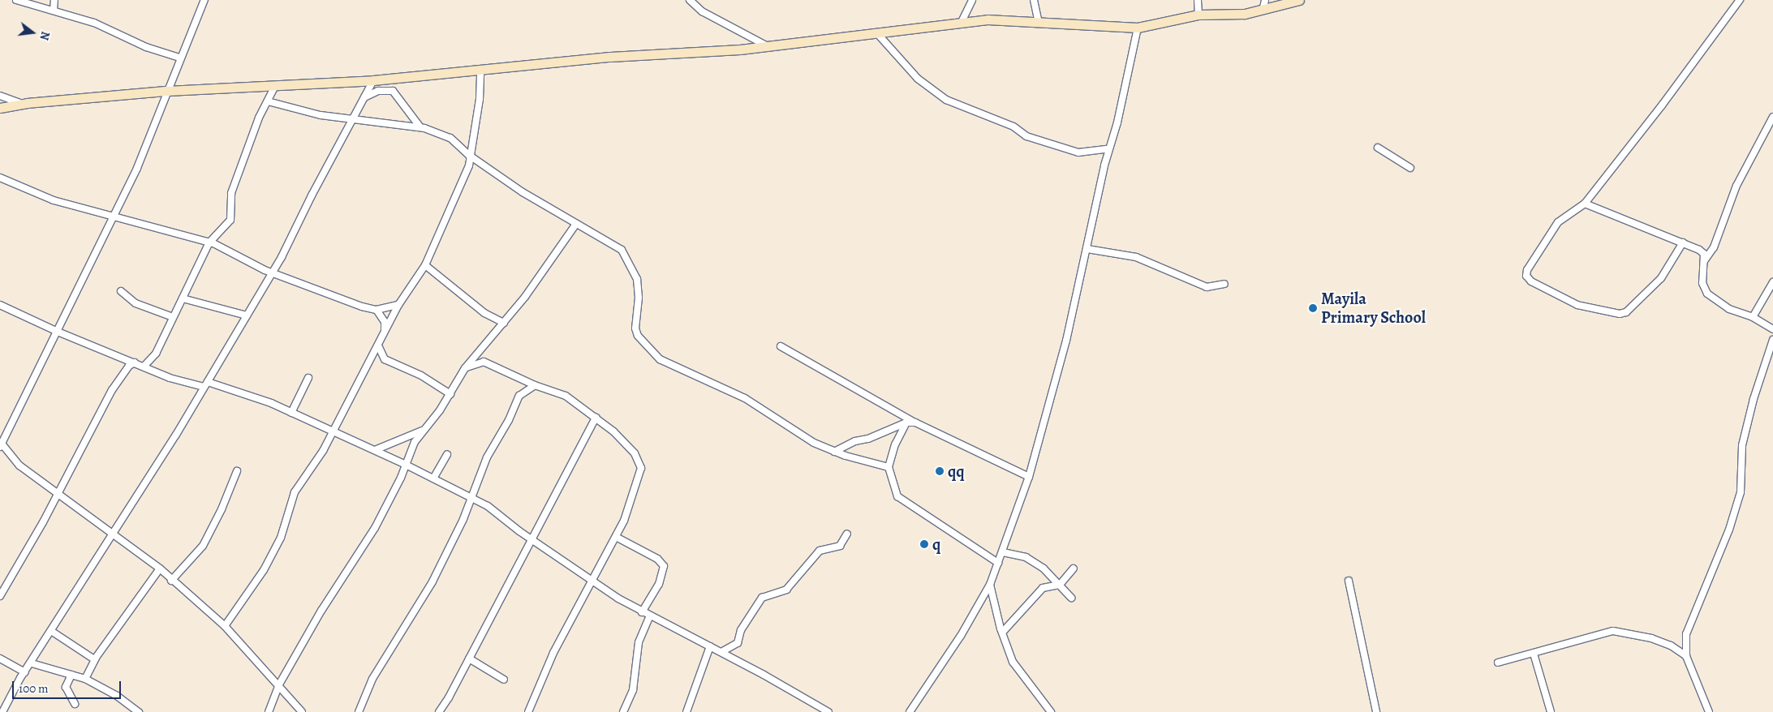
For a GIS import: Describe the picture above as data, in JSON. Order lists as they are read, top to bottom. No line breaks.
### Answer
{"places":["Mayila Primary School","qq","q"],"scale_bar":"100 m","north":"right"}
